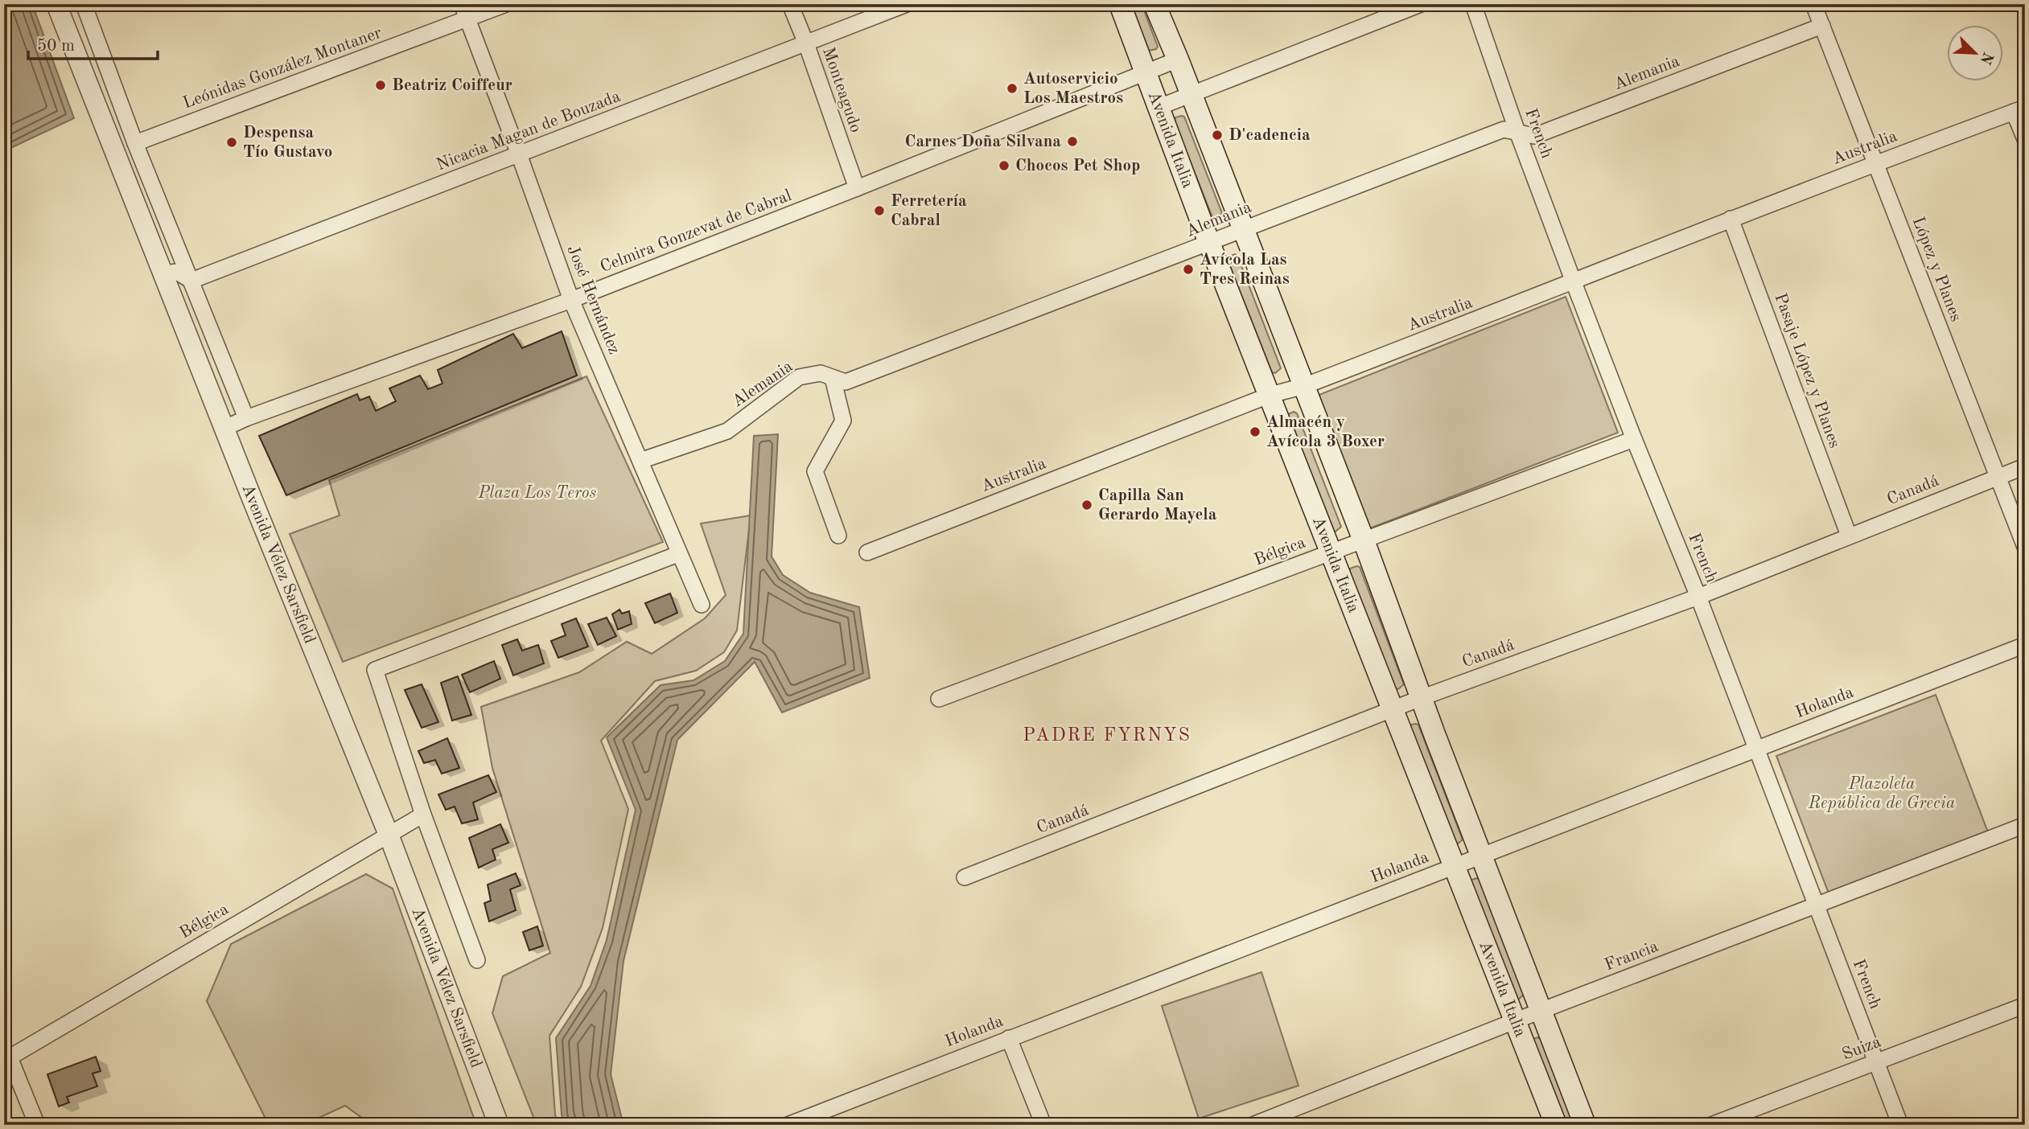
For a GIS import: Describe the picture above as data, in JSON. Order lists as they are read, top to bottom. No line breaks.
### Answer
{"streets":{"main road":["Avenida Italia"],"street":["Leónidas González Montaner","Alemania","Monteagudo","Nicacia Magan de Bouzada","French","Australia","Celmira Gonzevat de Cabral","López y Planes","José Hernández","Pasaje López y Planes","Canadá","Bélgica","Avenida Vélez Sarsfield","Holanda","Francia","Suiza"]},"crossings":[["Leónidas González Montaner","José Hernández"],["Alemania","French"],["Alemania","Avenida Italia"],["Alemania","López y Planes"],["Alemania","José Hernández"],["Monteagudo","Nicacia Magan de Bouzada"],["Monteagudo","Celmira Gonzevat de Cabral"],["Nicacia Magan de Bouzada","José Hernández"],["French","Australia"],["French","Canadá"],["French","Bélgica"],["French","Holanda"],["French","Francia"],["French","Suiza"],["Avenida Italia","Australia"],["Avenida Italia","Celmira Gonzevat de Cabral"],["Avenida Italia","Canadá"],["Avenida Italia","Bélgica"],["Avenida Italia","Holanda"],["Avenida Italia","Francia"],["Australia","López y Planes"],["Australia","Pasaje López y Planes"],["Celmira Gonzevat de Cabral","José Hernández"],["Celmira Gonzevat de Cabral","Avenida Vélez Sarsfield"],["López y Planes","Canadá"],["Pasaje López y Planes","Canadá"],["Bélgica","Avenida Vélez Sarsfield"]],"districts":["PADRE FYRNYS"],"parks":["Plaza Los Teros","Plazoleta República de Grecia"],"places":["Beatriz Coiffeur","Autoservicio Los Maestros","D'cadencia","Carnes Doña Silvana","Despensa Tío Gustavo","Chocos Pet Shop","Ferretería Cabral","Avícola Las Tres Reinas","Almacén y Avícola 3 Boxer","Capilla San Gerardo Mayela"],"scale_bar":"50 m","north":"bottom right"}
